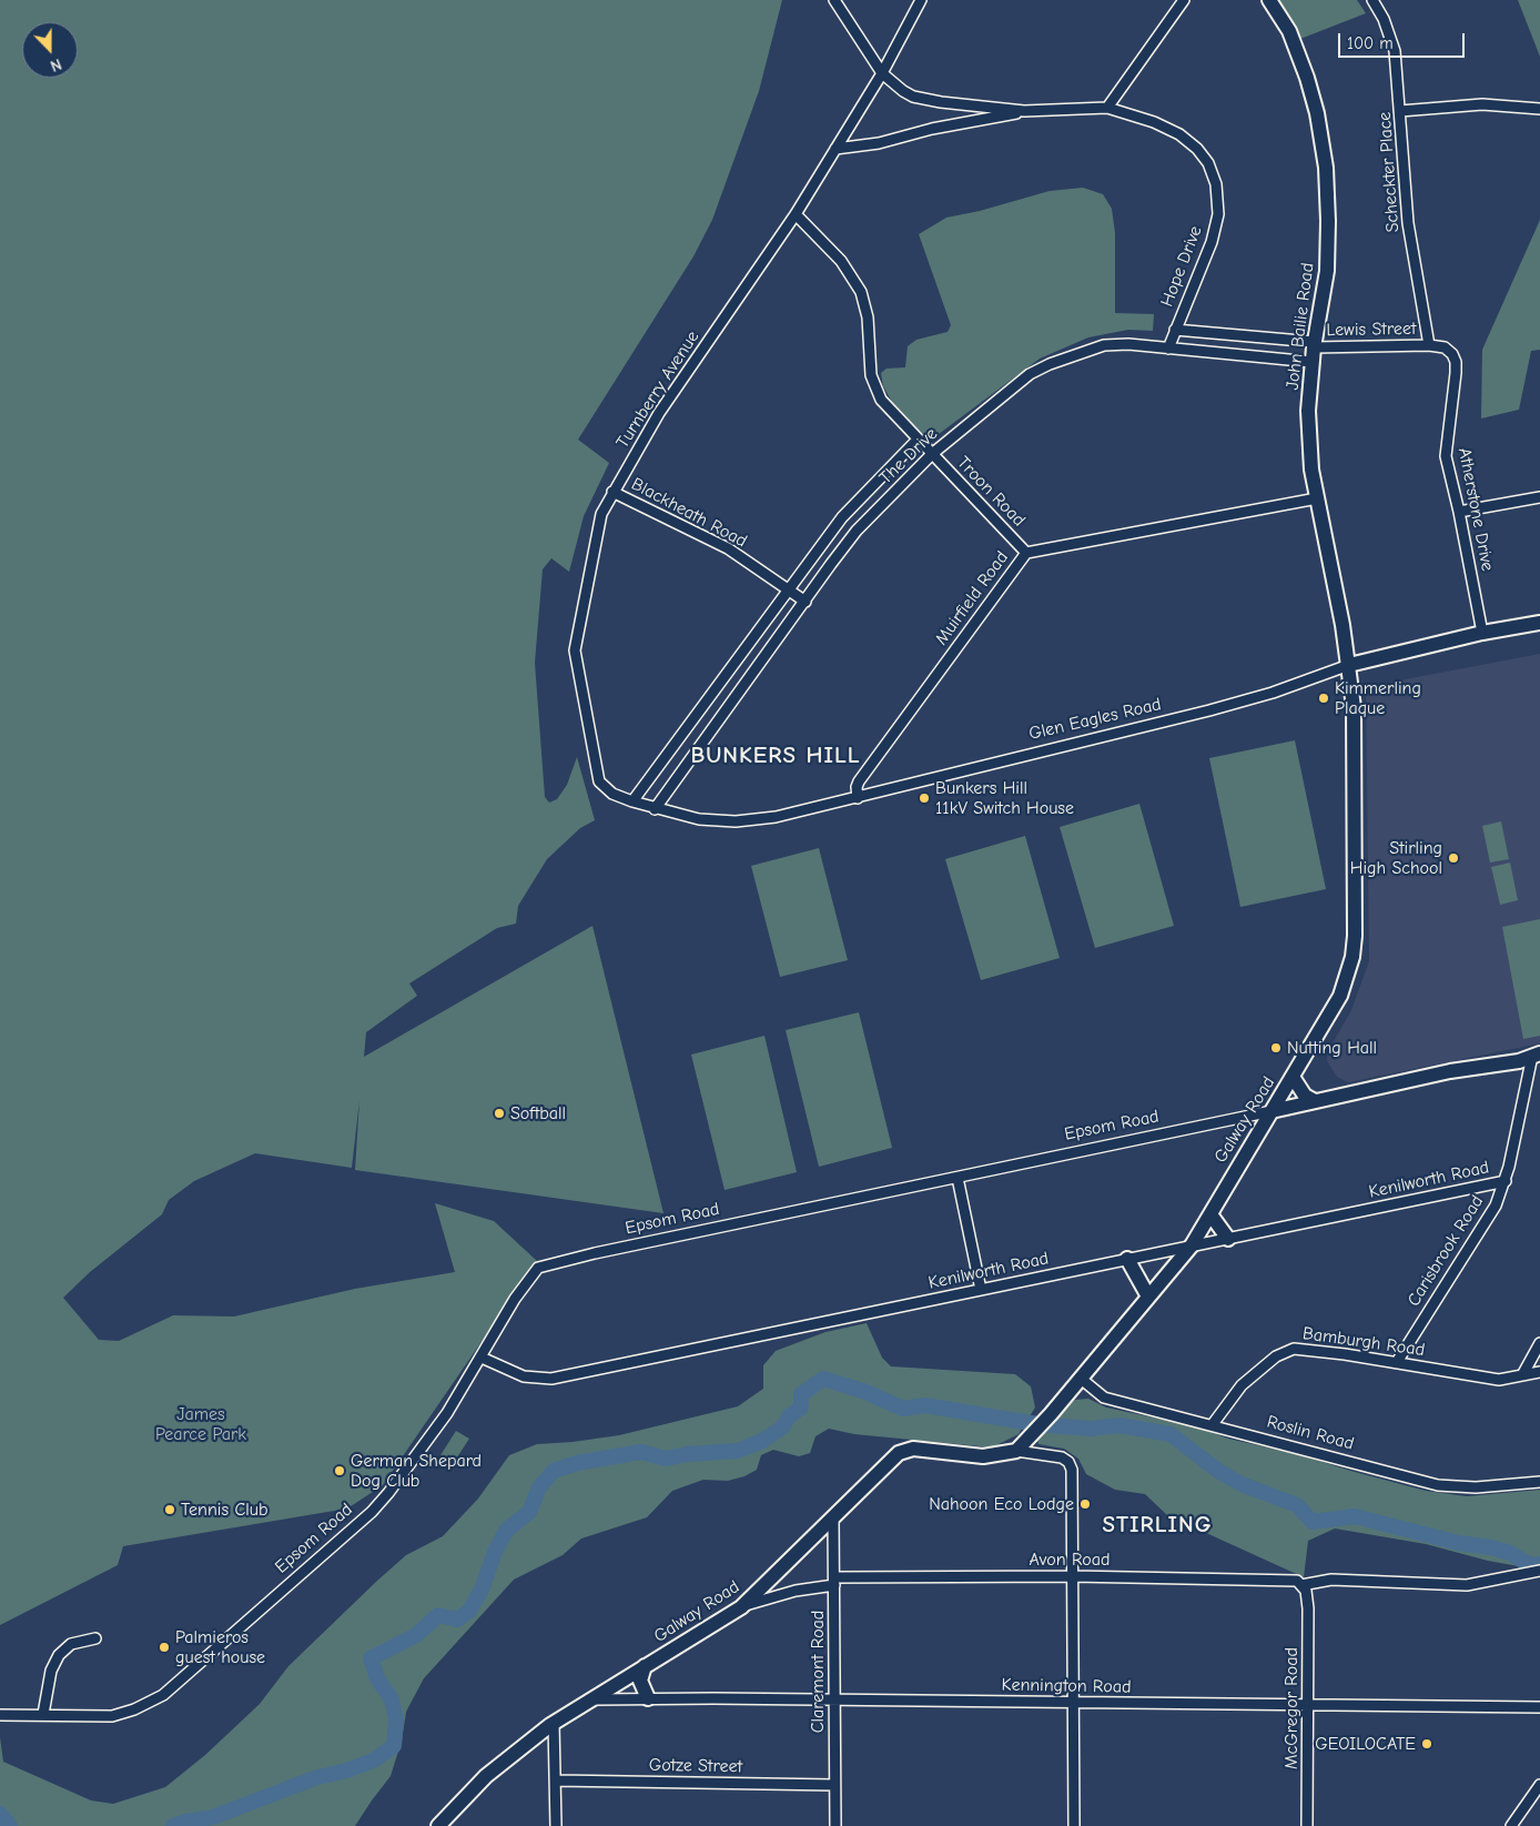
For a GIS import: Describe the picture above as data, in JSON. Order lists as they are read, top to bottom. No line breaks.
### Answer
{"streets":{"street":["Scheckter Place","Hope Drive","John Bailie Road","Lewis Street","Turnberry Avenue","The Drive","Troon Road","Atherstone Drive","Blackheath Road","Muirfield Road","Glen Eagles Road","Galway Road","Epsom Road","Kenilworth Road","Carisbrook Road","Bamburgh Road","Roslin Road","Avon Road","Claremont Road","Kennington Road","McGregor Road","Gotze Street"]},"crossings":[["Scheckter Place","Lewis Street"],["Scheckter Place","Atherstone Drive"],["Hope Drive","Turnberry Avenue"],["Hope Drive","The Drive"],["John Bailie Road","Lewis Street"],["John Bailie Road","The Drive"],["John Bailie Road","Muirfield Road"],["John Bailie Road","Glen Eagles Road"],["John Bailie Road","Galway Road"],["Lewis Street","Atherstone Drive"],["Turnberry Avenue","The Drive"],["Turnberry Avenue","Troon Road"],["Turnberry Avenue","Blackheath Road"],["Turnberry Avenue","Glen Eagles Road"],["The Drive","Troon Road"],["The Drive","Blackheath Road"],["The Drive","Glen Eagles Road"],["Troon Road","Muirfield Road"],["Atherstone Drive","Glen Eagles Road"],["Muirfield Road","Glen Eagles Road"],["Glen Eagles Road","Galway Road"],["Galway Road","Epsom Road"],["Galway Road","Kenilworth Road"],["Galway Road","Roslin Road"],["Galway Road","Avon Road"],["Galway Road","Claremont Road"],["Galway Road","Kennington Road"],["Epsom Road","Kenilworth Road"],["Epsom Road","Carisbrook Road"],["Kenilworth Road","Carisbrook Road"],["Carisbrook Road","Bamburgh Road"],["Bamburgh Road","Roslin Road"],["Avon Road","Claremont Road"],["Avon Road","McGregor Road"],["Claremont Road","Kennington Road"],["Claremont Road","Gotze Street"],["Kennington Road","McGregor Road"]],"districts":["BUNKERS HILL","STIRLING"],"parks":["James Pearce Park"],"places":["Kimmerling Plaque","Bunkers Hill 11kV Switch House","Stirling High School","Nutting Hall","Softball","German Shepard Dog Club","Nahoon Eco Lodge","Tennis Club","Palmieros guest house","GEOILOCATE"],"scale_bar":"100 m","north":"bottom"}
